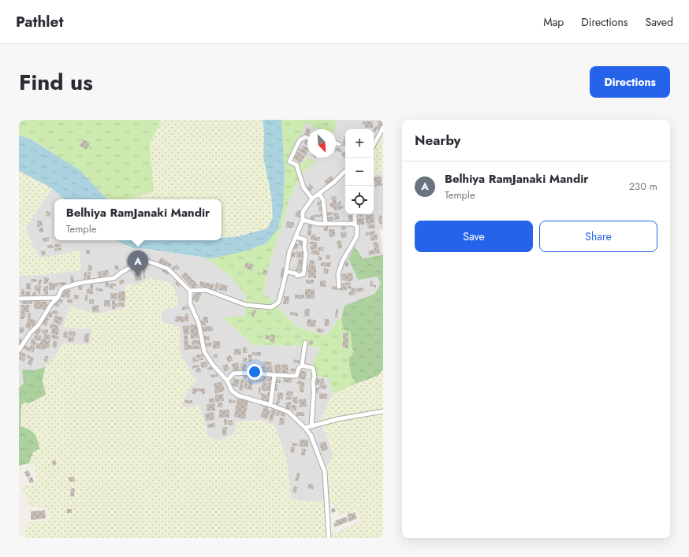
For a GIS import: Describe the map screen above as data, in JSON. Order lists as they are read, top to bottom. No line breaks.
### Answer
{"north":"bottom right","page":{"header":"Pathlet","nav":["Map","Directions","Saved"],"title":"Find us","buttons":["Directions",["Save","Share"]],"heading":"Nearby","map_buttons":["+","−"],"list":[{"mark":"A","name":"Belhiya RamJanaki Mandir","note":"Temple","value":"230 m"}],"popup":["Belhiya RamJanaki Mandir","Temple"],"pins":"A"}}
